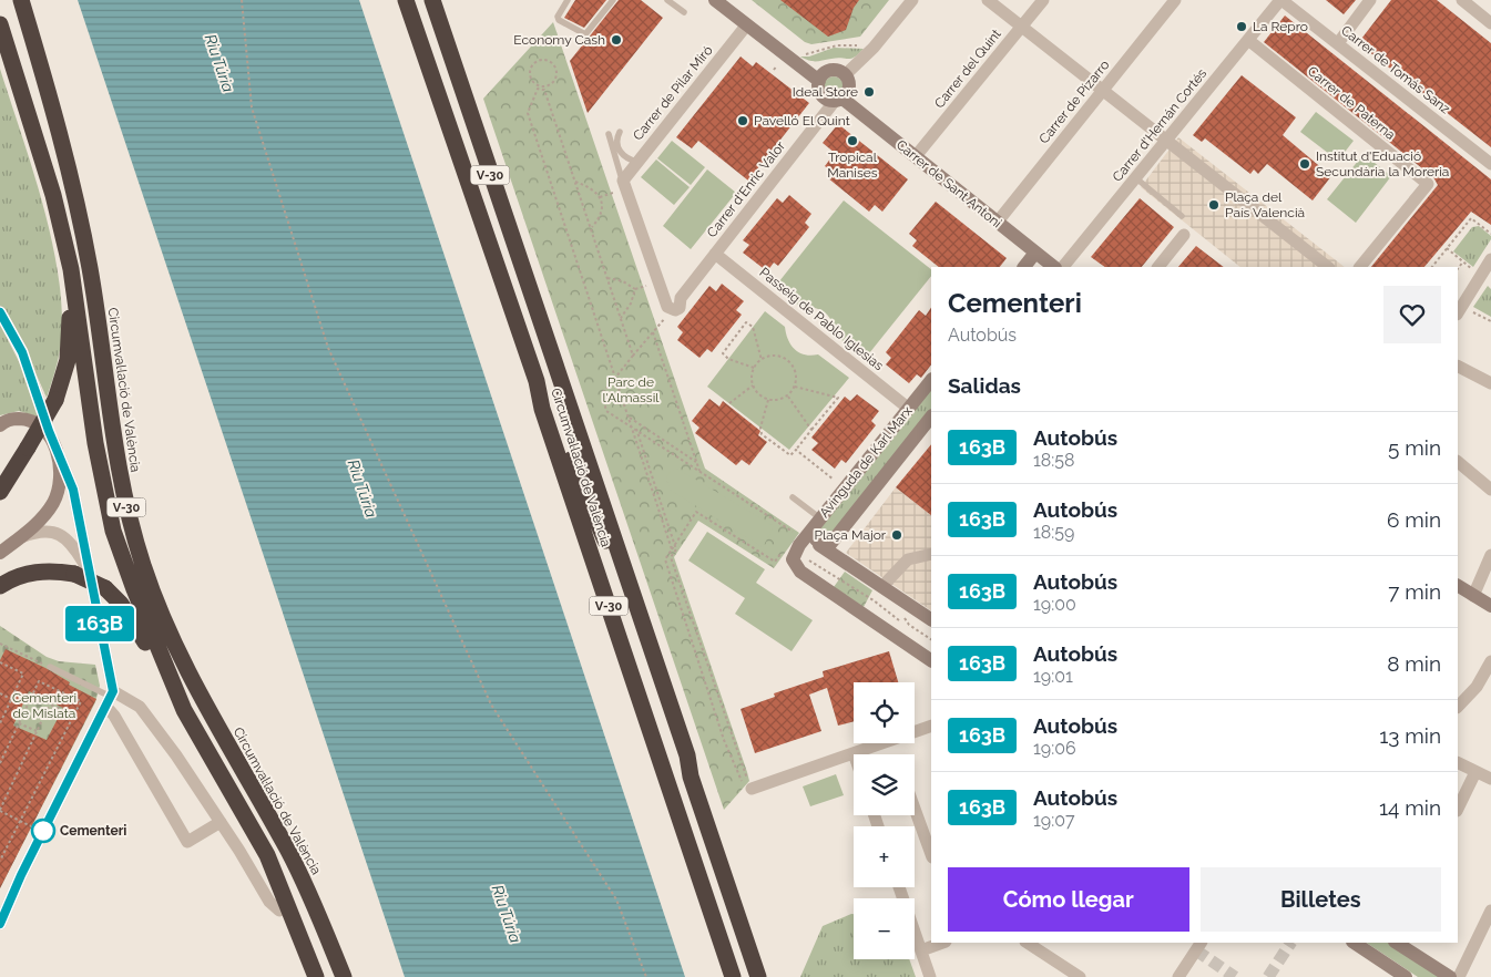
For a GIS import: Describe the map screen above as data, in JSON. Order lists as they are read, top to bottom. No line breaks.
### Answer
{"streets":{"highway":["V-30","Circumval·lació de València"],"street":["Carrer del Quint","Carrer de Tomás Sanz","Carrer de Pilar Miró","Carrer de Pizarro","Carrer de Paterna","Carrer d'Hernán Cortés","Carrer de Sant Antoni","Carrer d'Enric Valor","Passeig de Pablo Iglesias","Avinguda de Karl Marx"]},"crossings":[["Carrer del Quint","Carrer de Sant Antoni"],["Carrer de Tomás Sanz","Carrer d'Hernán Cortés"],["Carrer de Pizarro","Carrer de Sant Antoni"],["Carrer de Paterna","Carrer d'Hernán Cortés"],["Carrer de Sant Antoni","Carrer d'Enric Valor"],["Carrer d'Enric Valor","Passeig de Pablo Iglesias"],["Passeig de Pablo Iglesias","Avinguda de Karl Marx"]],"water":["Riu Túria"],"parks":["Parc de l'Almassil","Cementeri de Mislata"],"places":["La Repro","Economy Cash","Ideal Store","Pavelló El Quint","Tropical Manises","Institut d'Eduació Secundària la Moreria","Plaça del País Valencià","Plaça Major","Cementeri"],"lines":["bus line 163B"],"page":{"on_map":"163B","heading":[["Cementeri","Autobús"],"Salidas"],"list":[{"mark":"163B","name":"Autobús","note":"18:58","value":"5 min"},{"mark":"163B","name":"Autobús","note":"18:59","value":"6 min"},{"mark":"163B","name":"Autobús","note":"19:00","value":"7 min"},{"mark":"163B","name":"Autobús","note":"19:01","value":"8 min"},{"mark":"163B","name":"Autobús","note":"19:06","value":"13 min"},{"mark":"163B","name":"Autobús","note":"19:07","value":"14 min"}],"map_buttons":["+","−"],"buttons":["Cómo llegar","Billetes"]}}
